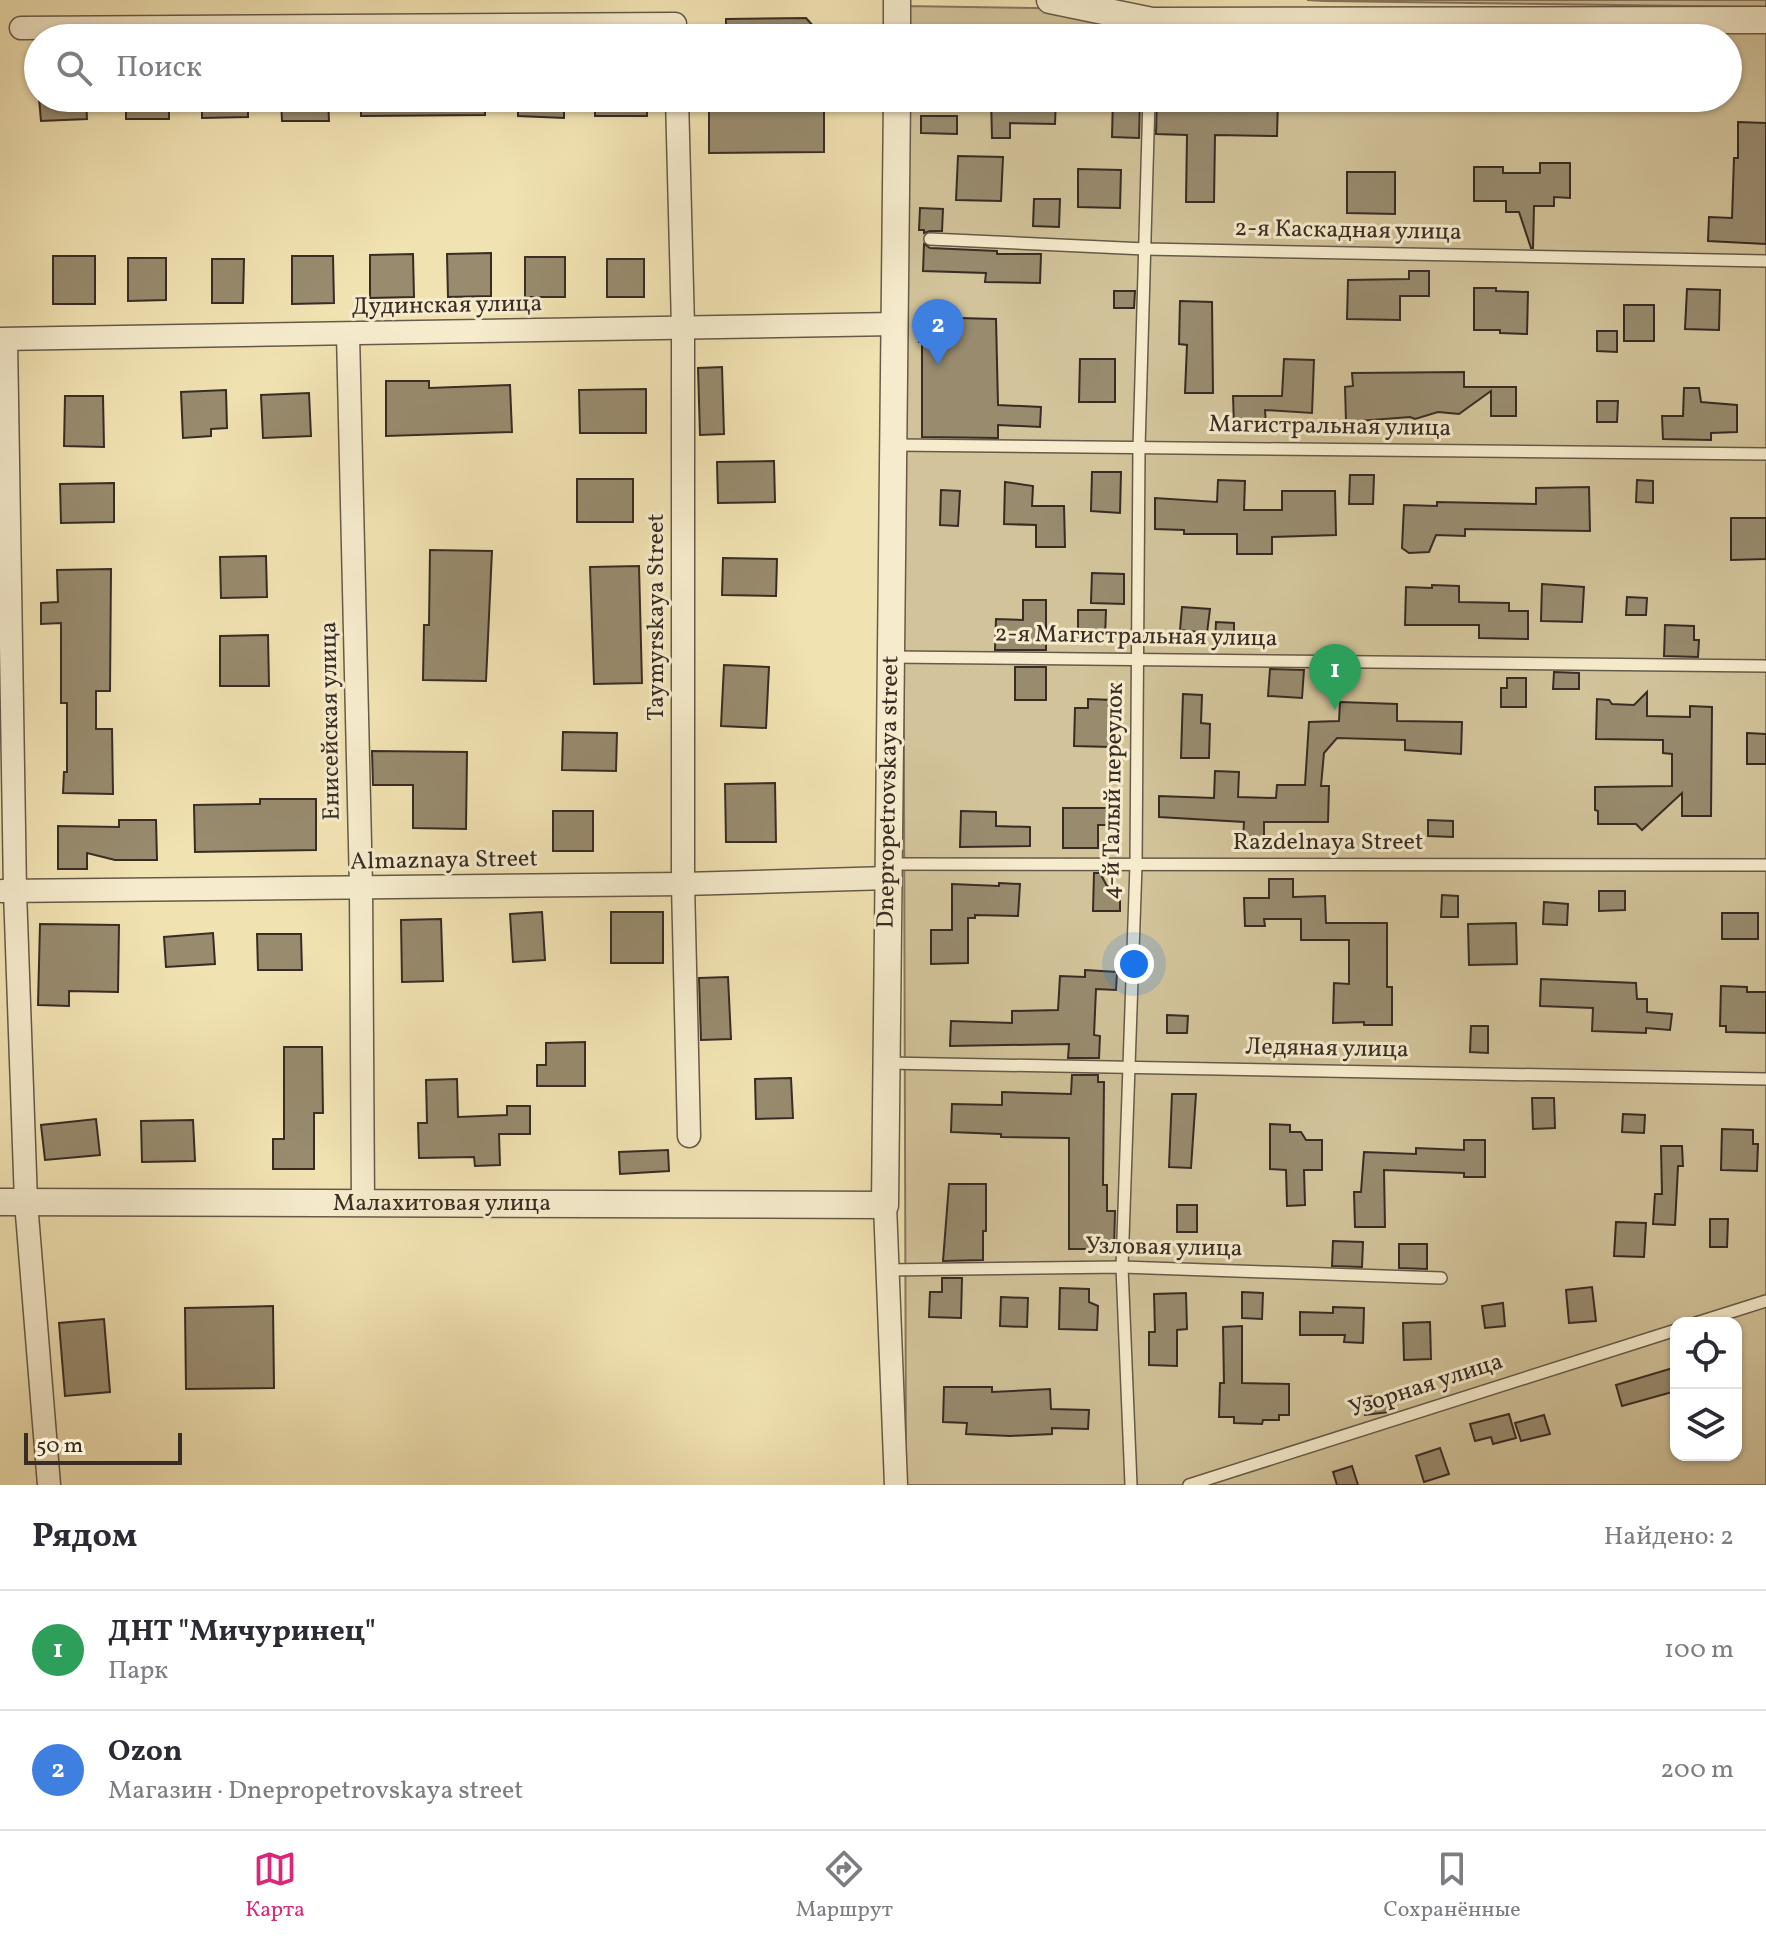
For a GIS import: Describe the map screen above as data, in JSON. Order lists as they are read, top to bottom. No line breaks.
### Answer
{"streets":{"street":["Дудинская улица","Taymyrskaya Street","Енисейская улица","Dnepropetrovskaya street","Almaznaya Street","Малахитовая улица"],"lane":["2-я Каскадная улица","Магистральная улица","2-я Магистральная улица","4-й Талый переулок","Razdelnaya Street","Ледяная улица","Узловая улица","Узорная улица"]},"crossings":[["2-я Каскадная улица","4-й Талый переулок"],["Дудинская улица","Taymyrskaya Street"],["Дудинская улица","Енисейская улица"],["Дудинская улица","Dnepropetrovskaya street"],["Магистральная улица","4-й Талый переулок"],["Магистральная улица","Dnepropetrovskaya street"],["Taymyrskaya Street","Almaznaya Street"],["2-я Магистральная улица","4-й Талый переулок"],["2-я Магистральная улица","Dnepropetrovskaya street"],["Енисейская улица","Almaznaya Street"],["Енисейская улица","Малахитовая улица"],["4-й Талый переулок","Razdelnaya Street"],["4-й Талый переулок","Ледяная улица"],["4-й Талый переулок","Узловая улица"],["Dnepropetrovskaya street","Razdelnaya Street"],["Dnepropetrovskaya street","Almaznaya Street"],["Dnepropetrovskaya street","Ледяная улица"],["Dnepropetrovskaya street","Малахитовая улица"],["Dnepropetrovskaya street","Узловая улица"],["Razdelnaya Street","Almaznaya Street"]],"scale_bar":"50 m","page":{"search":"Поиск","pins":["2","1"],"scale":"50 m","heading":["Рядом","Найдено: 2"],"list":[{"mark":"1","name":"ДНТ \"Мичуринец\"","note":"Парк","value":"100 m"},{"mark":"2","name":"Ozon","note":"Магазин · Dnepropetrovskaya street","value":"200 m"}],"nav":["Карта","Маршрут","Сохранённые"]}}
